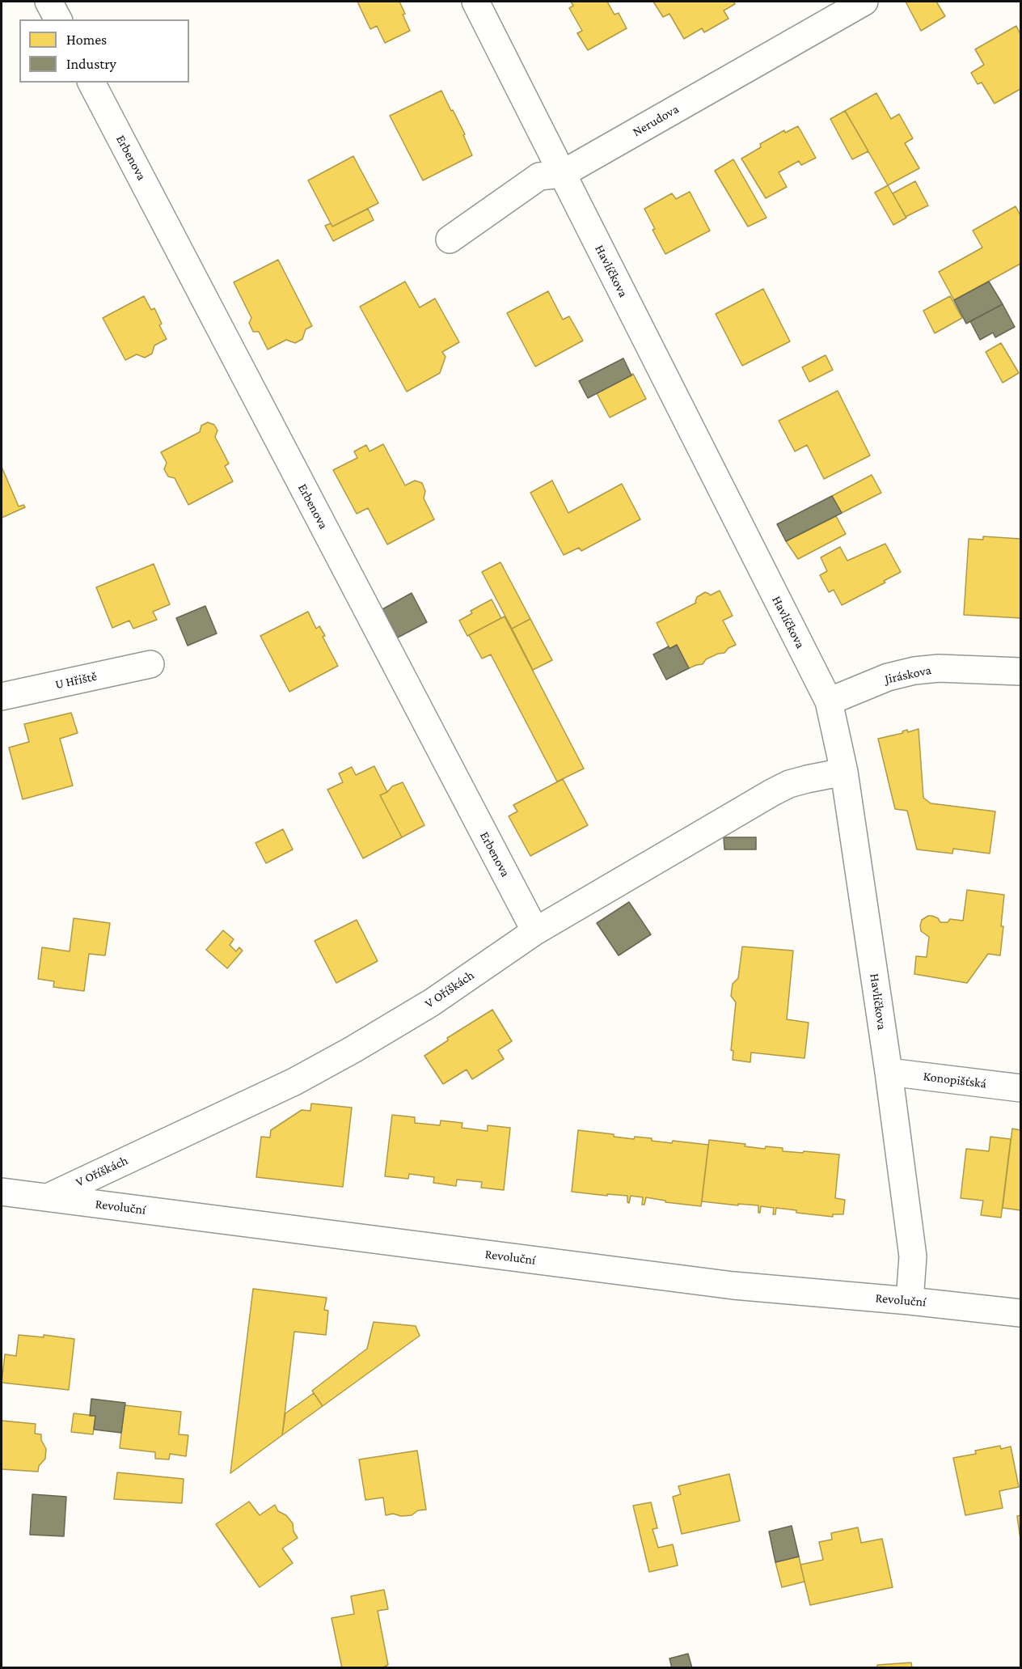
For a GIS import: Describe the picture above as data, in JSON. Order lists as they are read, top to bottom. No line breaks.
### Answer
{"streets":{"street":["Nerudova","Erbenova","Havlíčkova","Jiráskova","U Hřiště","V Oříškách","Konopišťská","Revoluční"]},"crossings":[["Nerudova","Havlíčkova"],["Erbenova","V Oříškách"],["Havlíčkova","Jiráskova"],["Havlíčkova","V Oříškách"],["Havlíčkova","Konopišťská"],["Havlíčkova","Revoluční"],["V Oříškách","Revoluční"]],"legend":["Homes","Industry"]}
